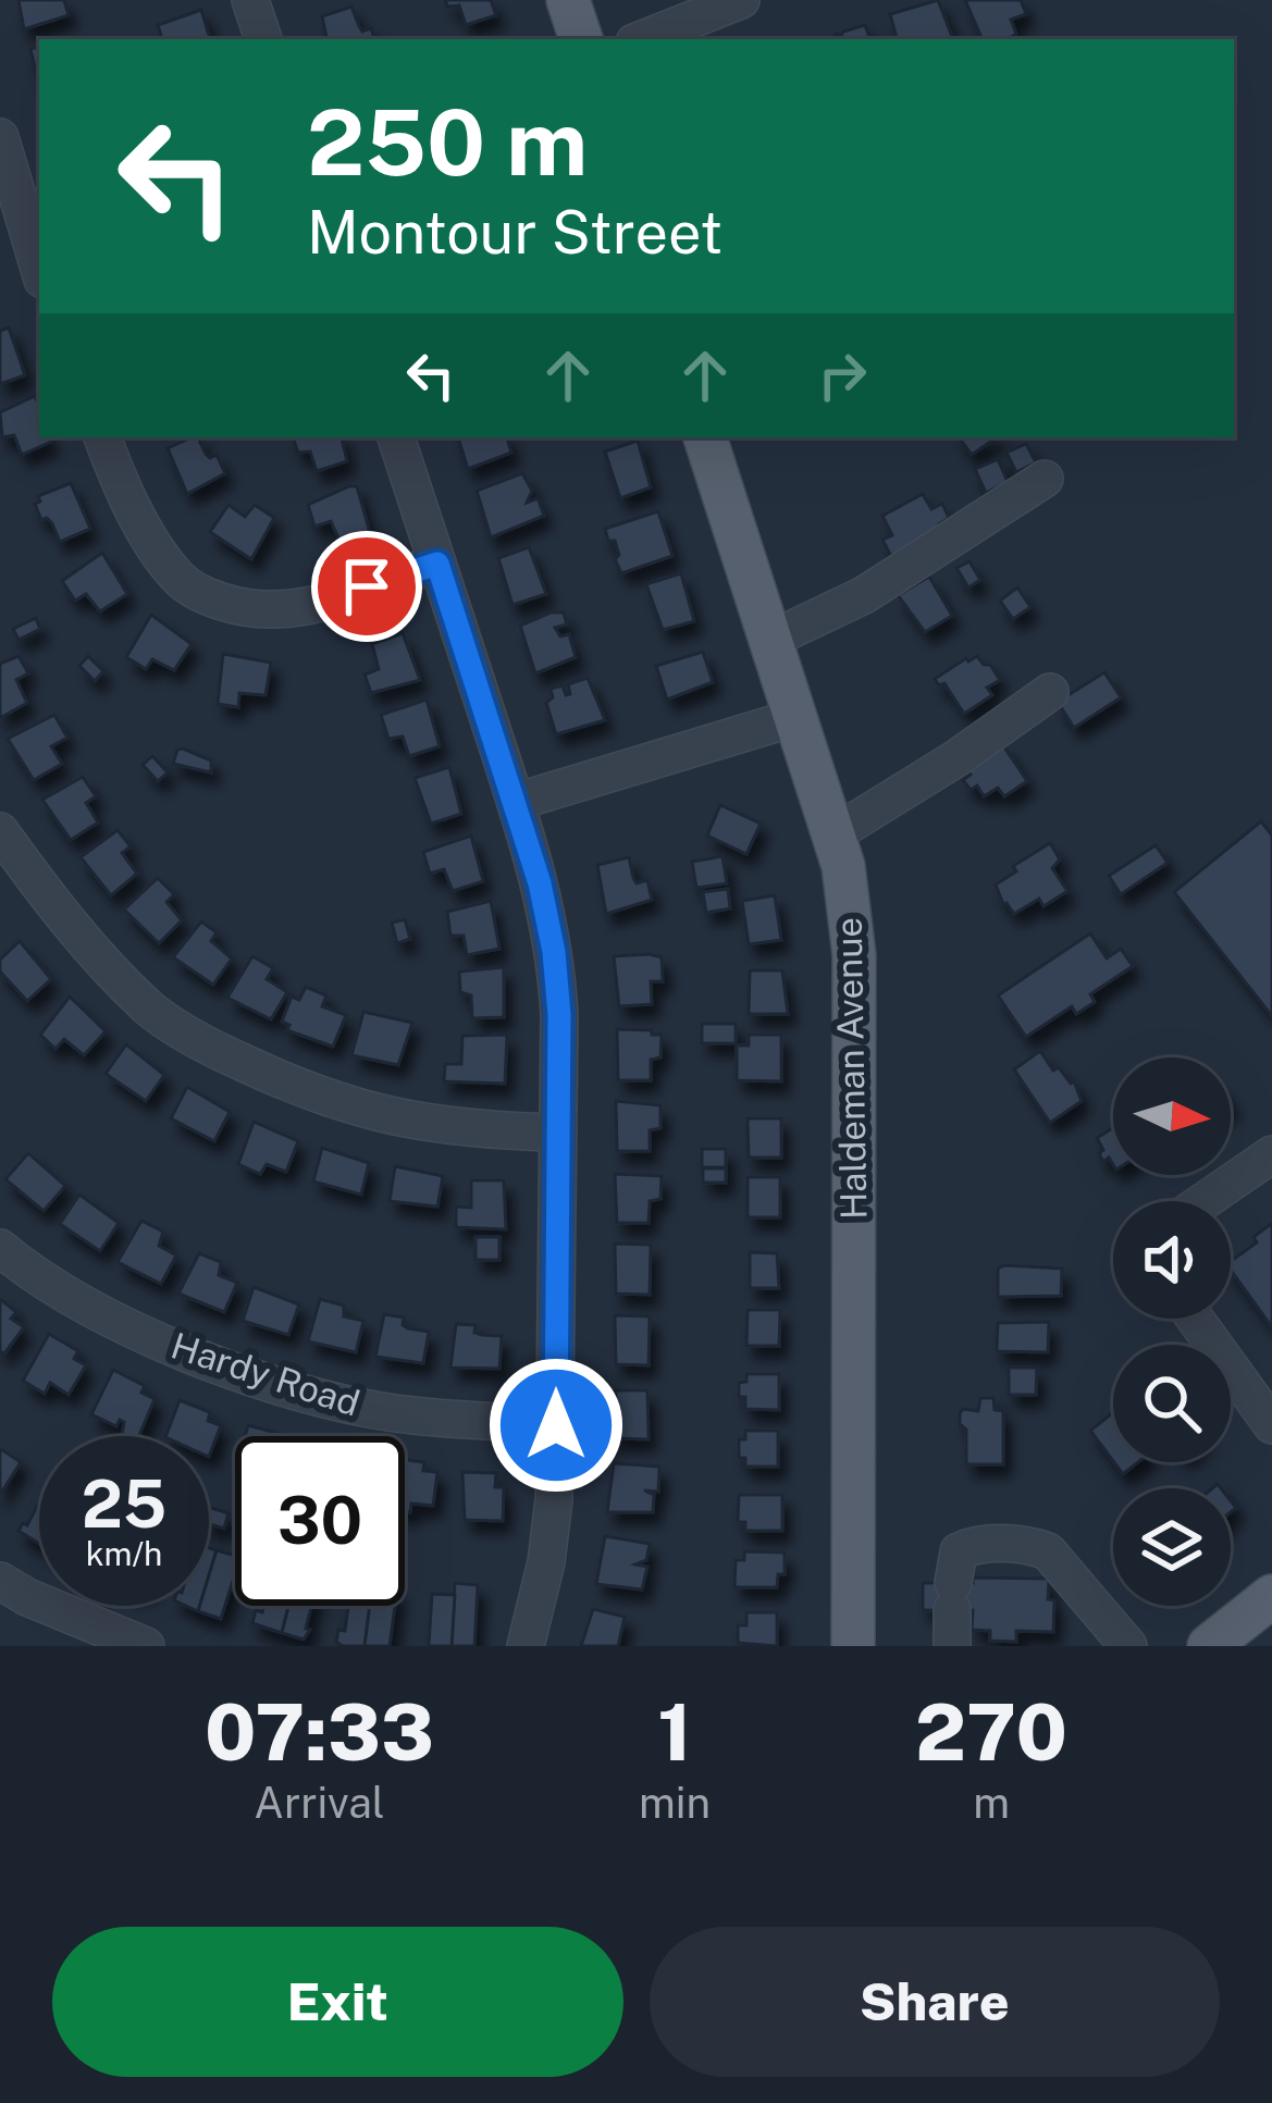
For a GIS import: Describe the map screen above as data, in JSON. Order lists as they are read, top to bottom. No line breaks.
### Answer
{"streets":{"main road":["Haldeman Avenue"],"street":["Hardy Road"]},"north":"right","page":{"turn":["250 m","Montour Street"],"speed":"25 km/h","limit":"30","eta":["07:33","Arrival","1","min","270","m"],"buttons":["Exit","Share"]}}
